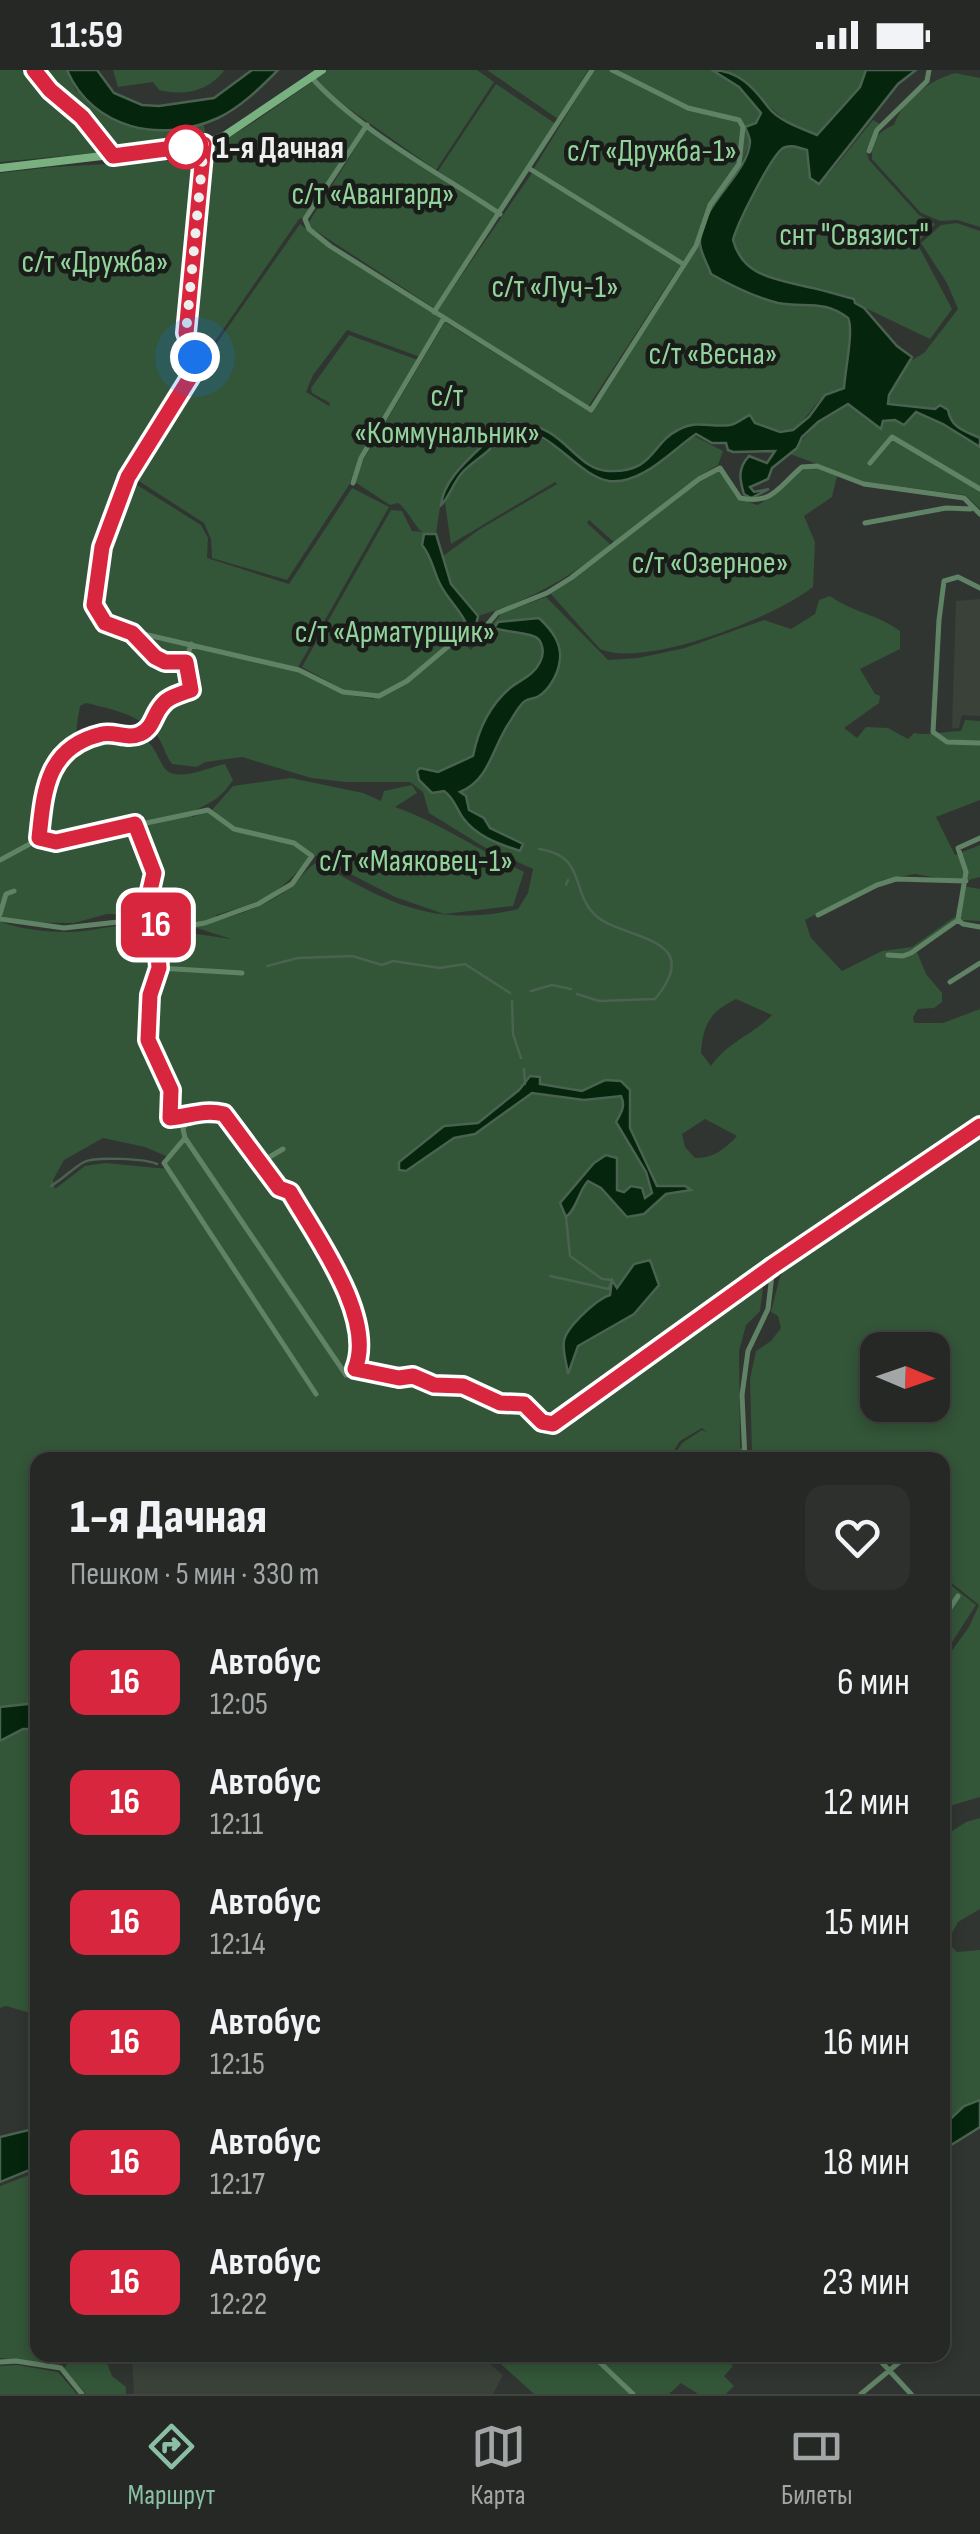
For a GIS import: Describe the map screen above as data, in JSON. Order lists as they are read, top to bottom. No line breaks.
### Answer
{"parks":["с/т «Дружба-1»","с/т «Авангард»","снт \"Связист\"","с/т «Дружба»","с/т «Луч-1»","с/т «Весна»","с/т «Коммунальник»","с/т «Озерное»","с/т «Арматурщик»","с/т «Маяковец-1»"],"places":["1-я Дачная"],"lines":["bus line 16"],"north":"right","page":{"status":"11:59","on_map":"16","heading":["1-я Дачная","Пешком · 5 мин · 330 m"],"list":[{"mark":"16","name":"Автобус","note":"12:05","value":"6 мин"},{"mark":"16","name":"Автобус","note":"12:11","value":"12 мин"},{"mark":"16","name":"Автобус","note":"12:14","value":"15 мин"},{"mark":"16","name":"Автобус","note":"12:15","value":"16 мин"},{"mark":"16","name":"Автобус","note":"12:17","value":"18 мин"},{"mark":"16","name":"Автобус","note":"12:22","value":"23 мин"}],"tabs":["Маршрут","Карта","Билеты"]}}
